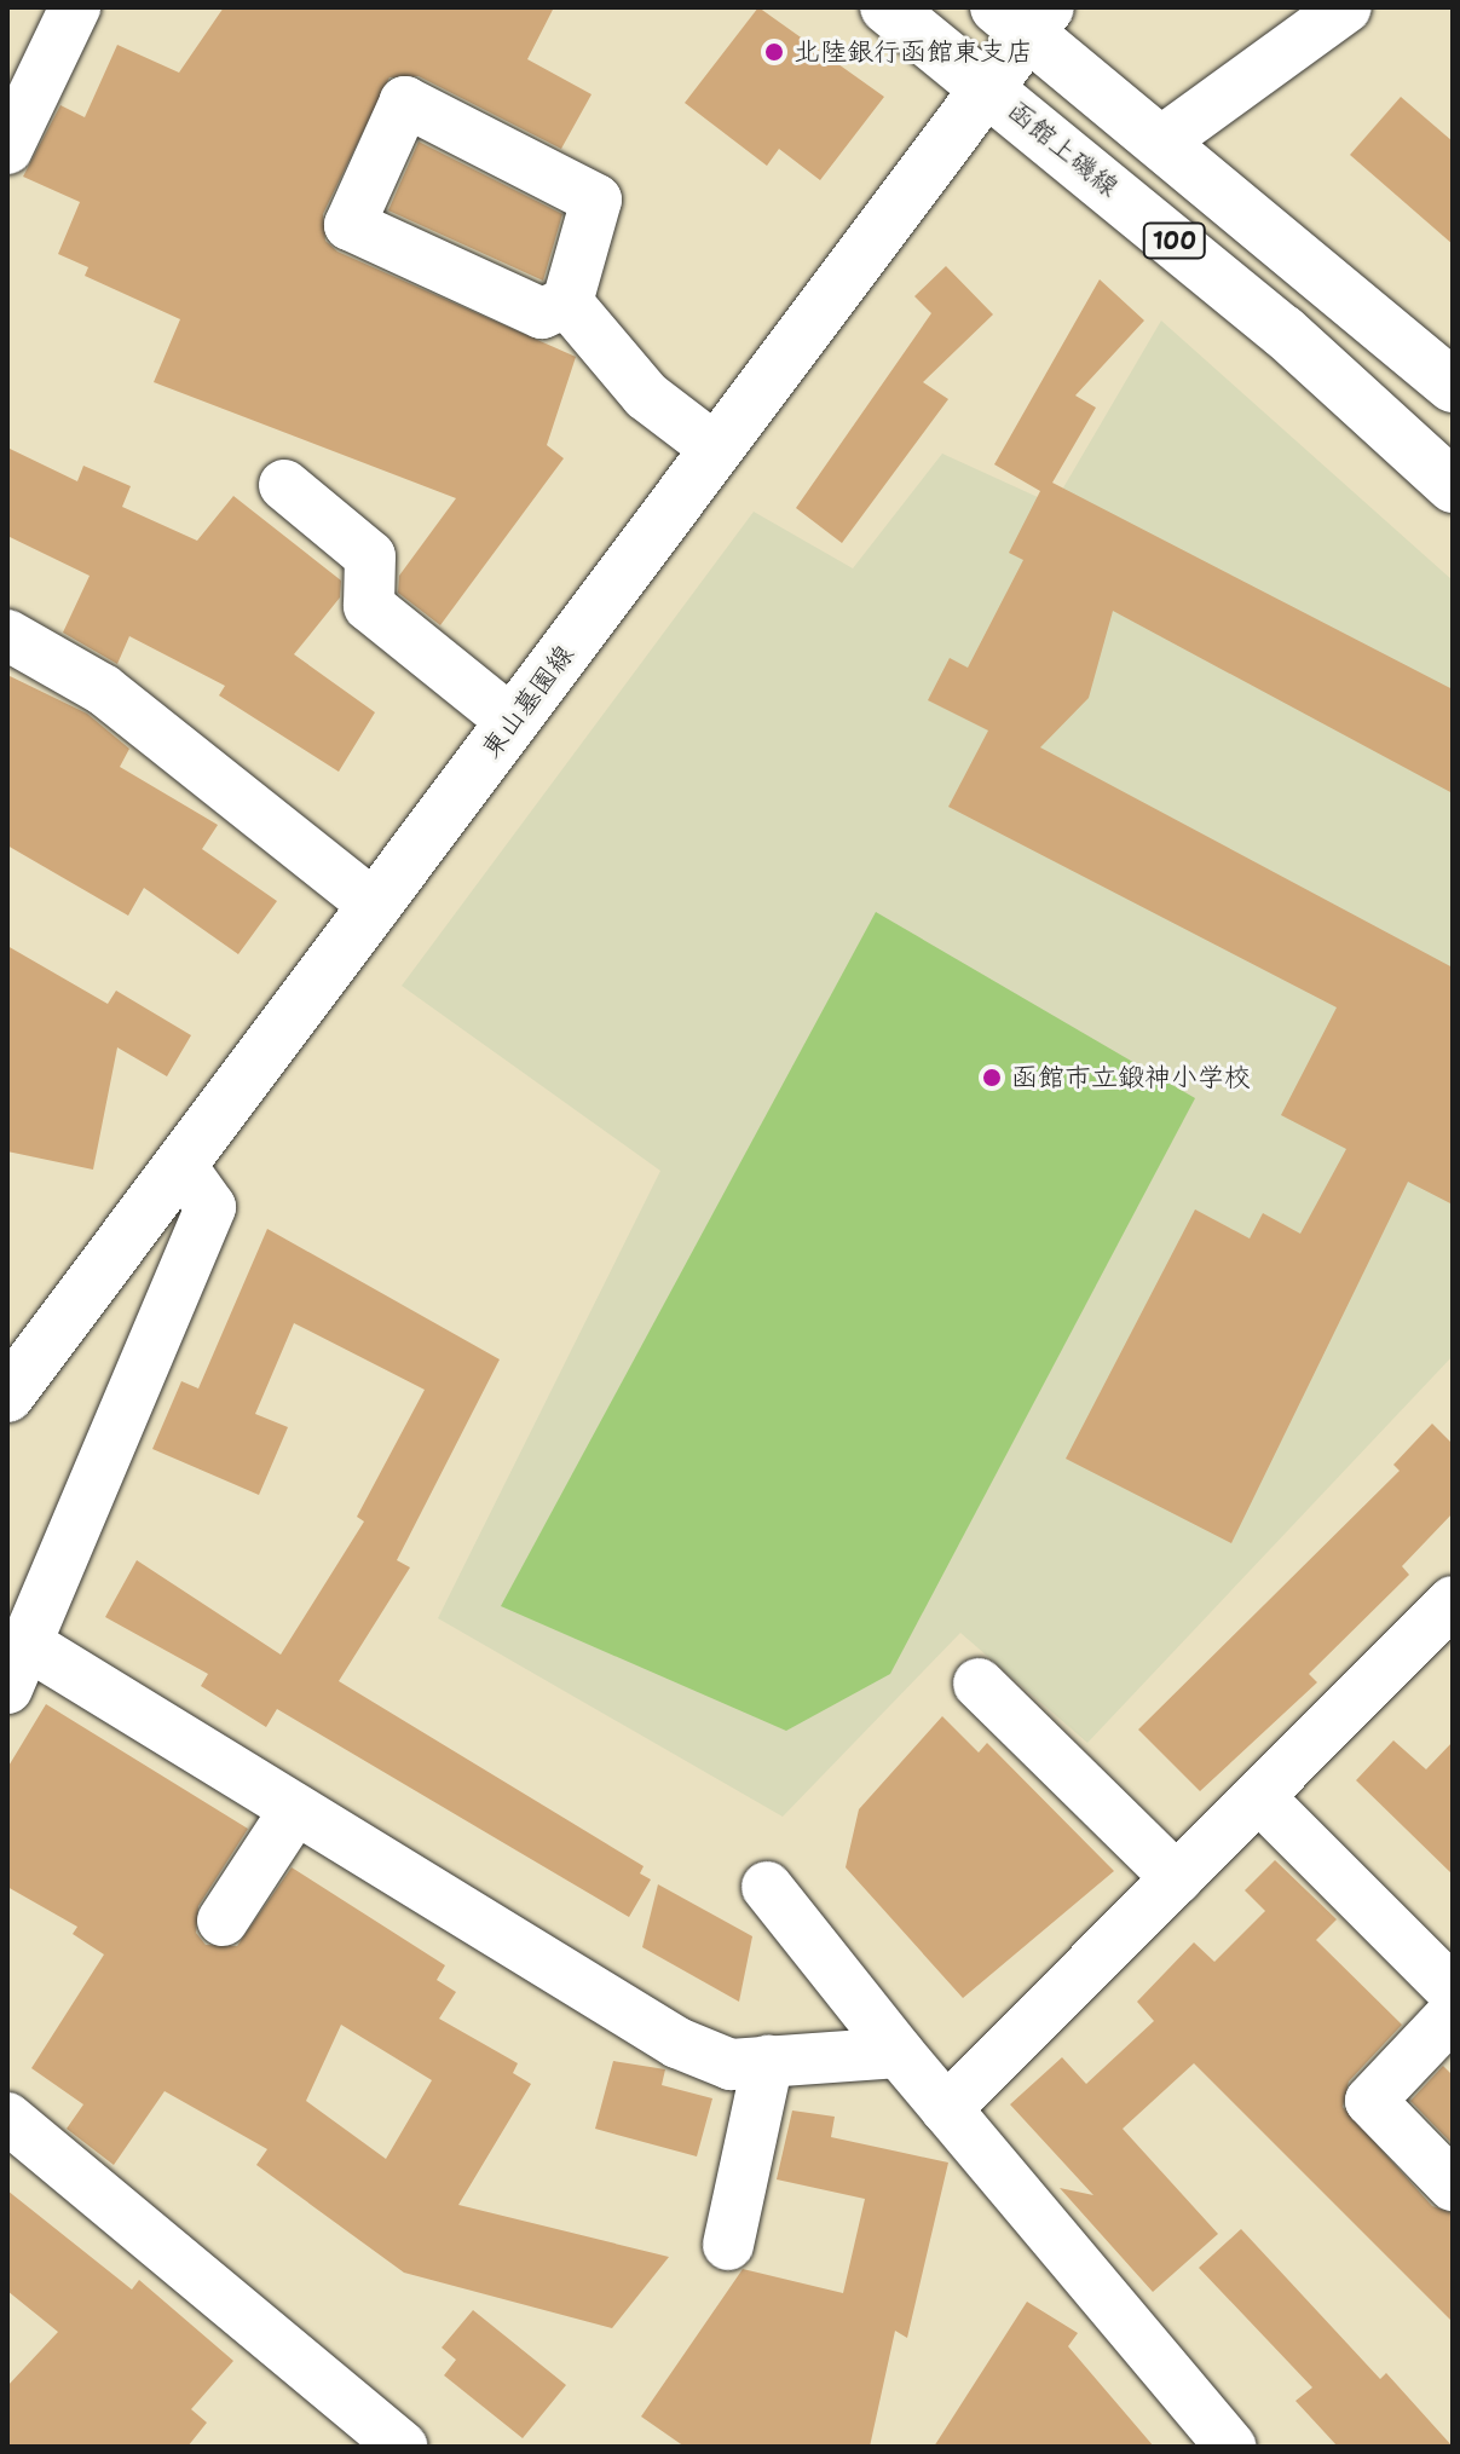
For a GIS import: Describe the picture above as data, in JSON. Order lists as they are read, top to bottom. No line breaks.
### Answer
{"streets":{"street":["函館上磯線","100","東山墓園線"]},"crossings":[["函館上磯線","東山墓園線"],["100","東山墓園線"]],"places":["北陸銀行函館東支店","函館市立鍛神小学校"]}
